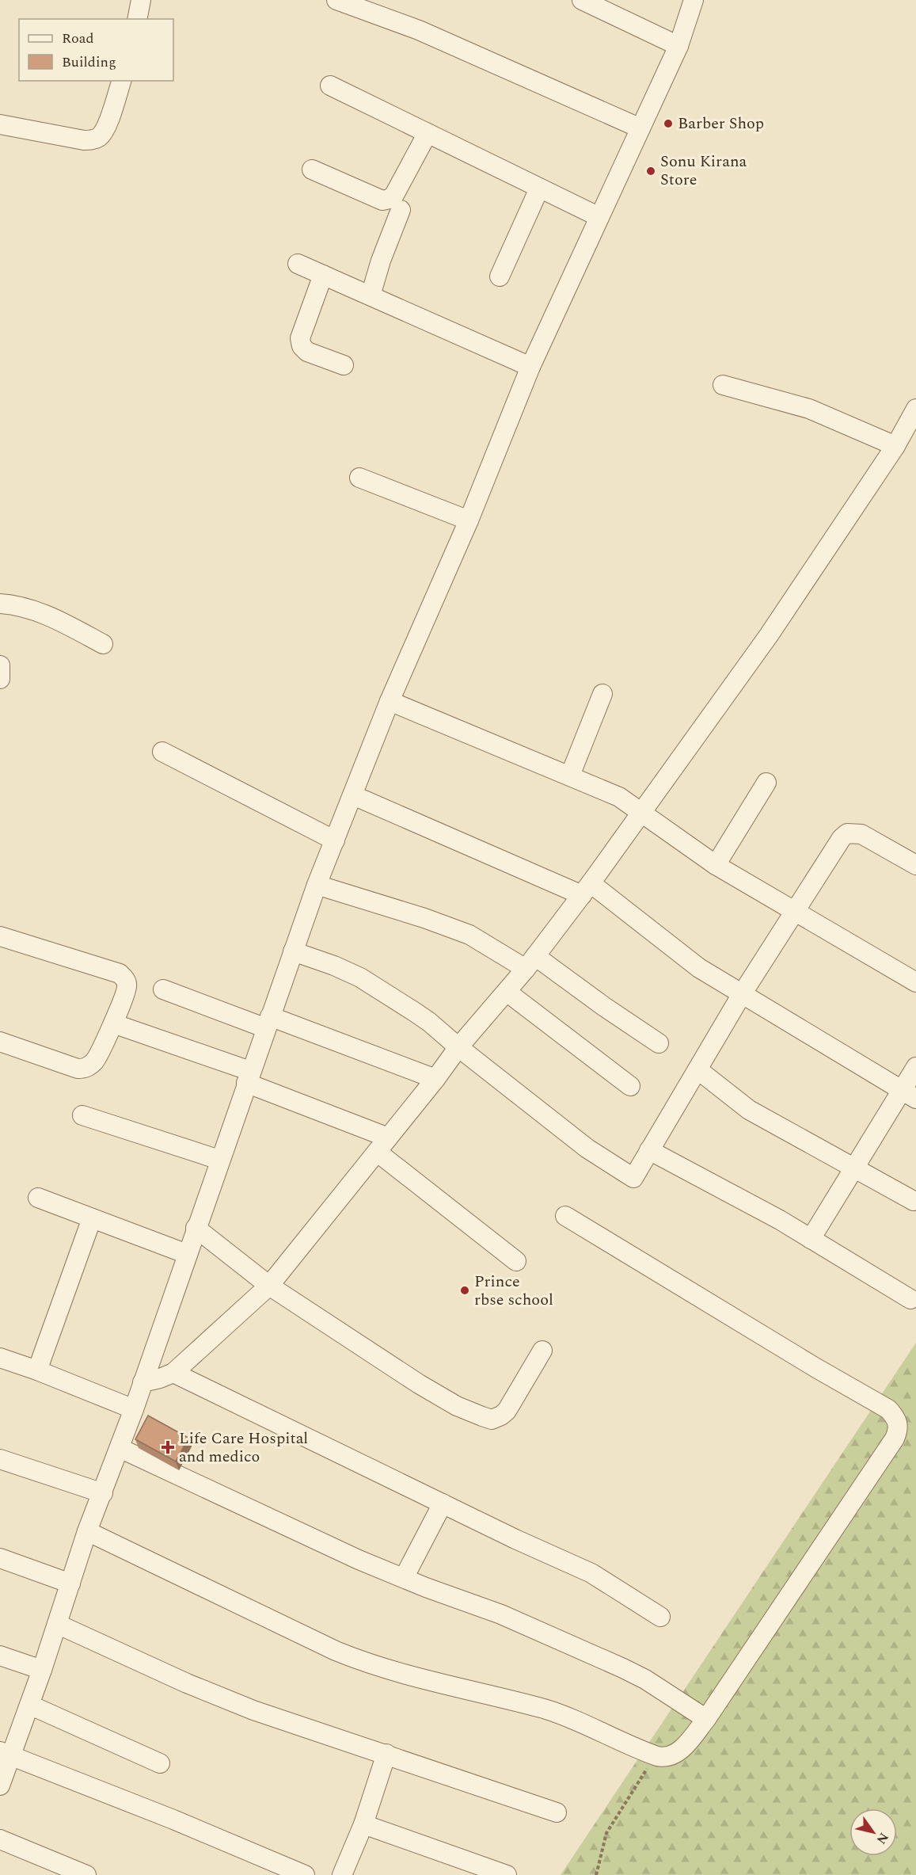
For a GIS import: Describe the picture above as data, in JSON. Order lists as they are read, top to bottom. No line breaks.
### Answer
{"places":{"other":["Barber Shop","Sonu Kirana Store","Prince rbse school"],"health":["Life Care Hospital and medico"]},"legend":["Road","Building"],"north":"bottom right"}
